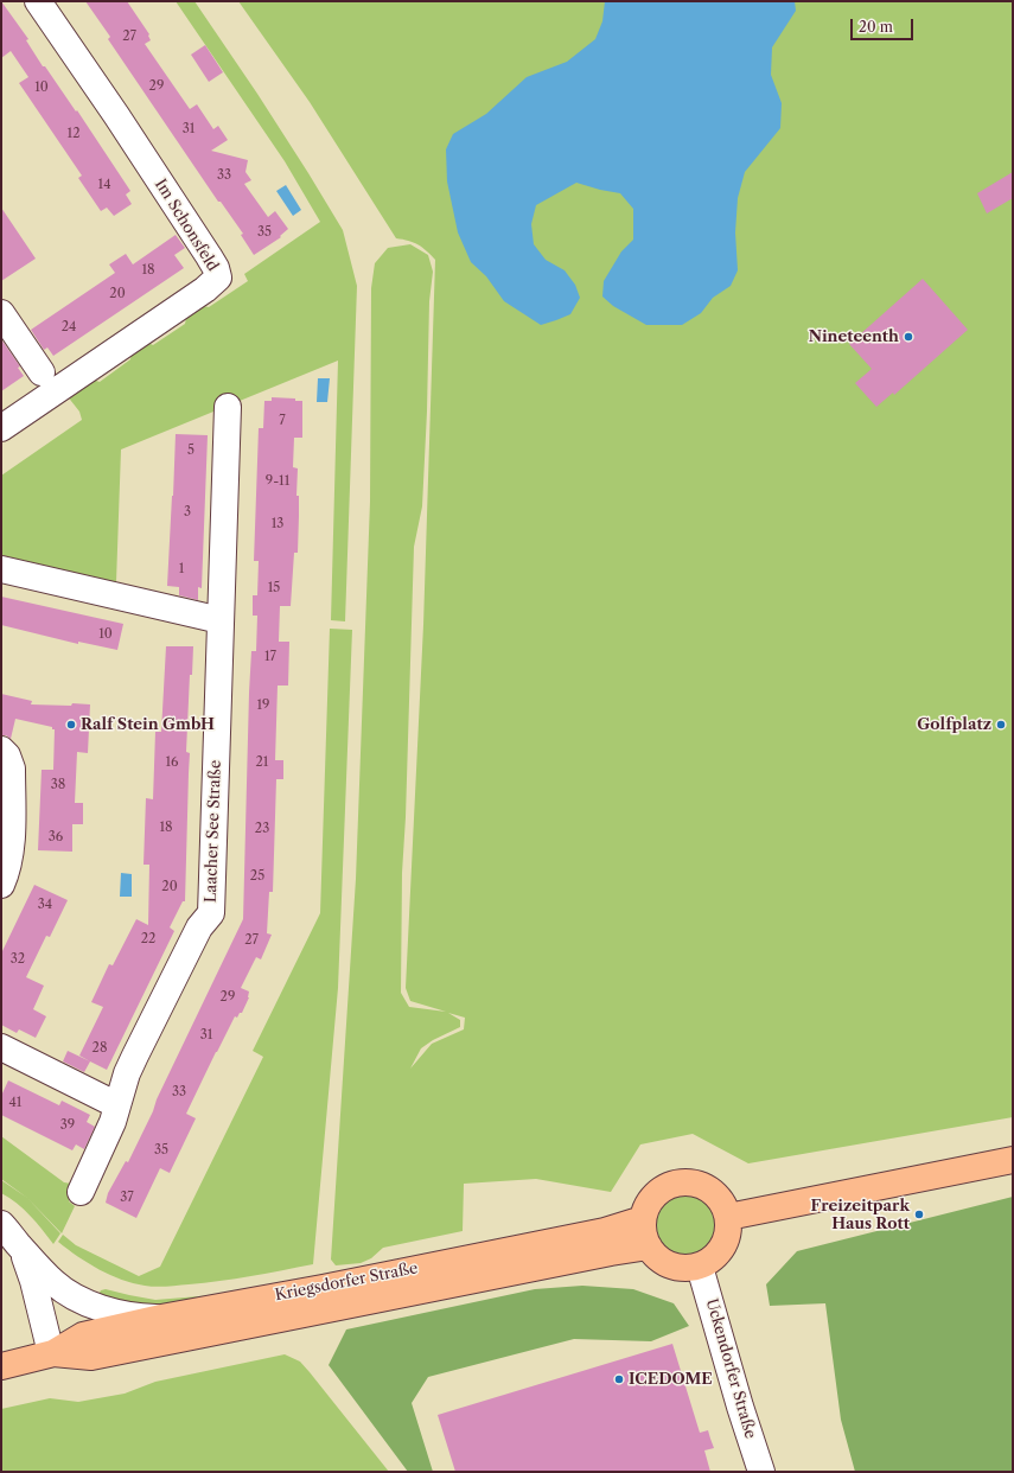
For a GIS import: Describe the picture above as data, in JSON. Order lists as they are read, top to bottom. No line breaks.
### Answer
{"streets":{"main road":["Kriegsdorfer Straße"],"street":["Im Schonsfeld","Laacher See Straße","Uckendorfer Straße"]},"crossings":[["Kriegsdorfer Straße","Uckendorfer Straße"]],"places":["Nineteenth","Ralf Stein GmbH","Golfplatz","Freizeitpark Haus Rott","ICEDOME"],"house_numbers":["27","29","10","31","12","33","14","35","18","20","24","7","5","9-11","3","13","1","15","10","17","19","16","21","38","18","23","36","25","20","34","22","27","32","29","31","28","33","41","39","35","37"],"scale_bar":"20 m"}
